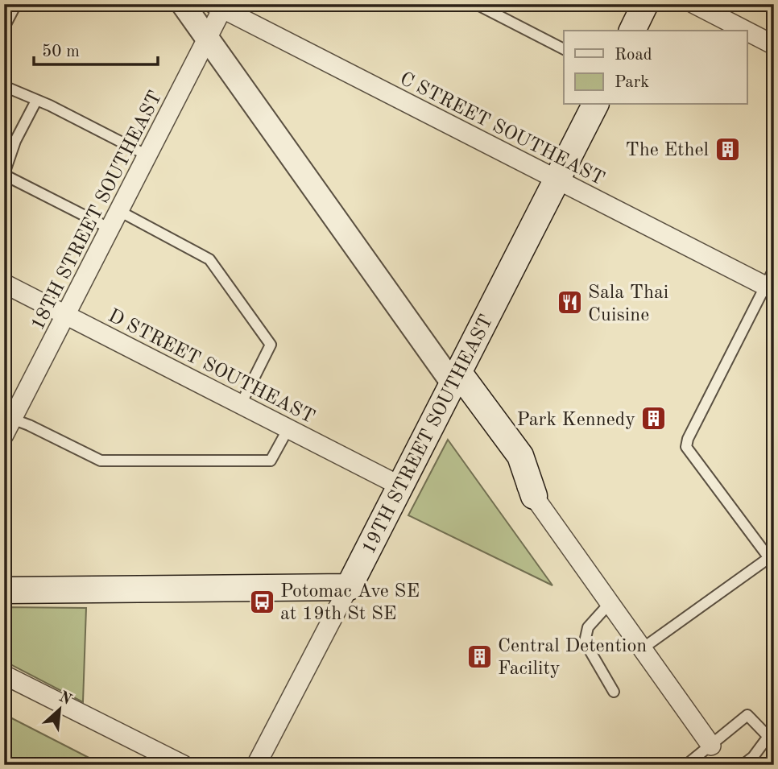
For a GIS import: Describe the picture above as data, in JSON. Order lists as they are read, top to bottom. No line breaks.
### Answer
{"streets":{"main road":["19TH STREET SOUTHEAST"],"street":["C STREET SOUTHEAST","18TH STREET SOUTHEAST","D STREET SOUTHEAST"]},"crossings":[["C STREET SOUTHEAST","18TH STREET SOUTHEAST"],["C STREET SOUTHEAST","19TH STREET SOUTHEAST"],["18TH STREET SOUTHEAST","D STREET SOUTHEAST"],["D STREET SOUTHEAST","19TH STREET SOUTHEAST"]],"places":{"building":["The Ethel","Park Kennedy","Central Detention Facility"],"restaurant":["Sala Thai Cuisine"],"bus stop":["Potomac Ave SE at 19th St SE"]},"legend":["Road","Park"],"scale_bar":"50 m","north":"top right"}
